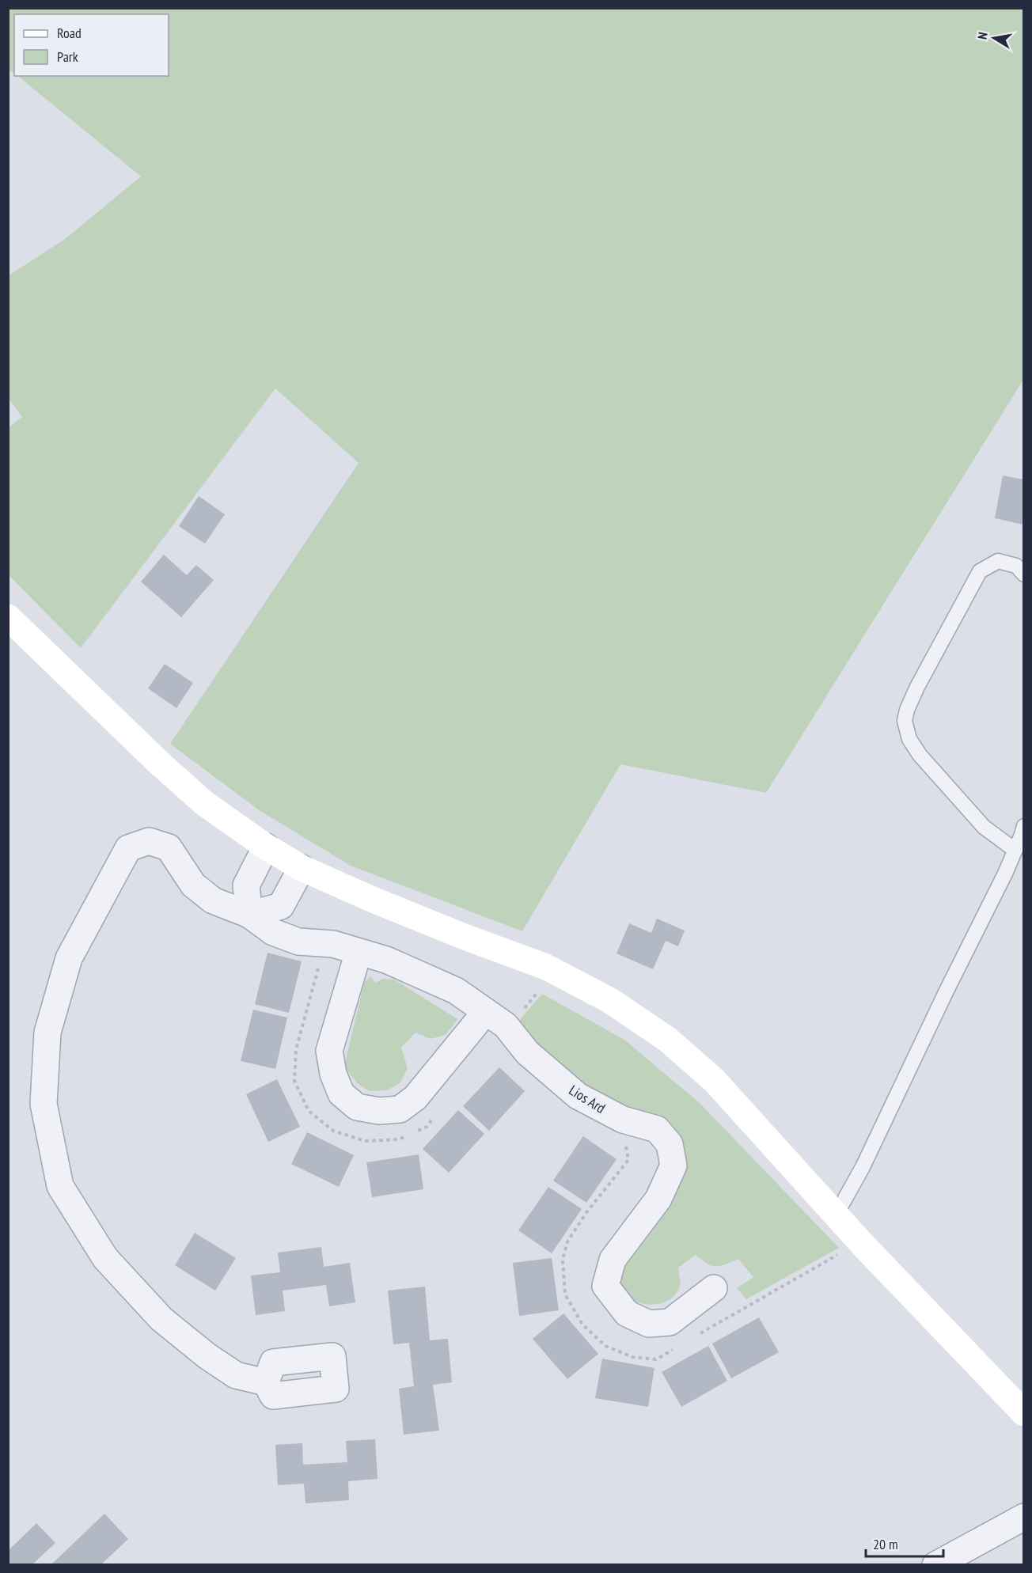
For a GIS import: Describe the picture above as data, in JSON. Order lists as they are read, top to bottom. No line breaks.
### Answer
{"streets":{"street":["Lios Ard"]},"legend":["Road","Park"],"scale_bar":"20 m","north":"left"}
